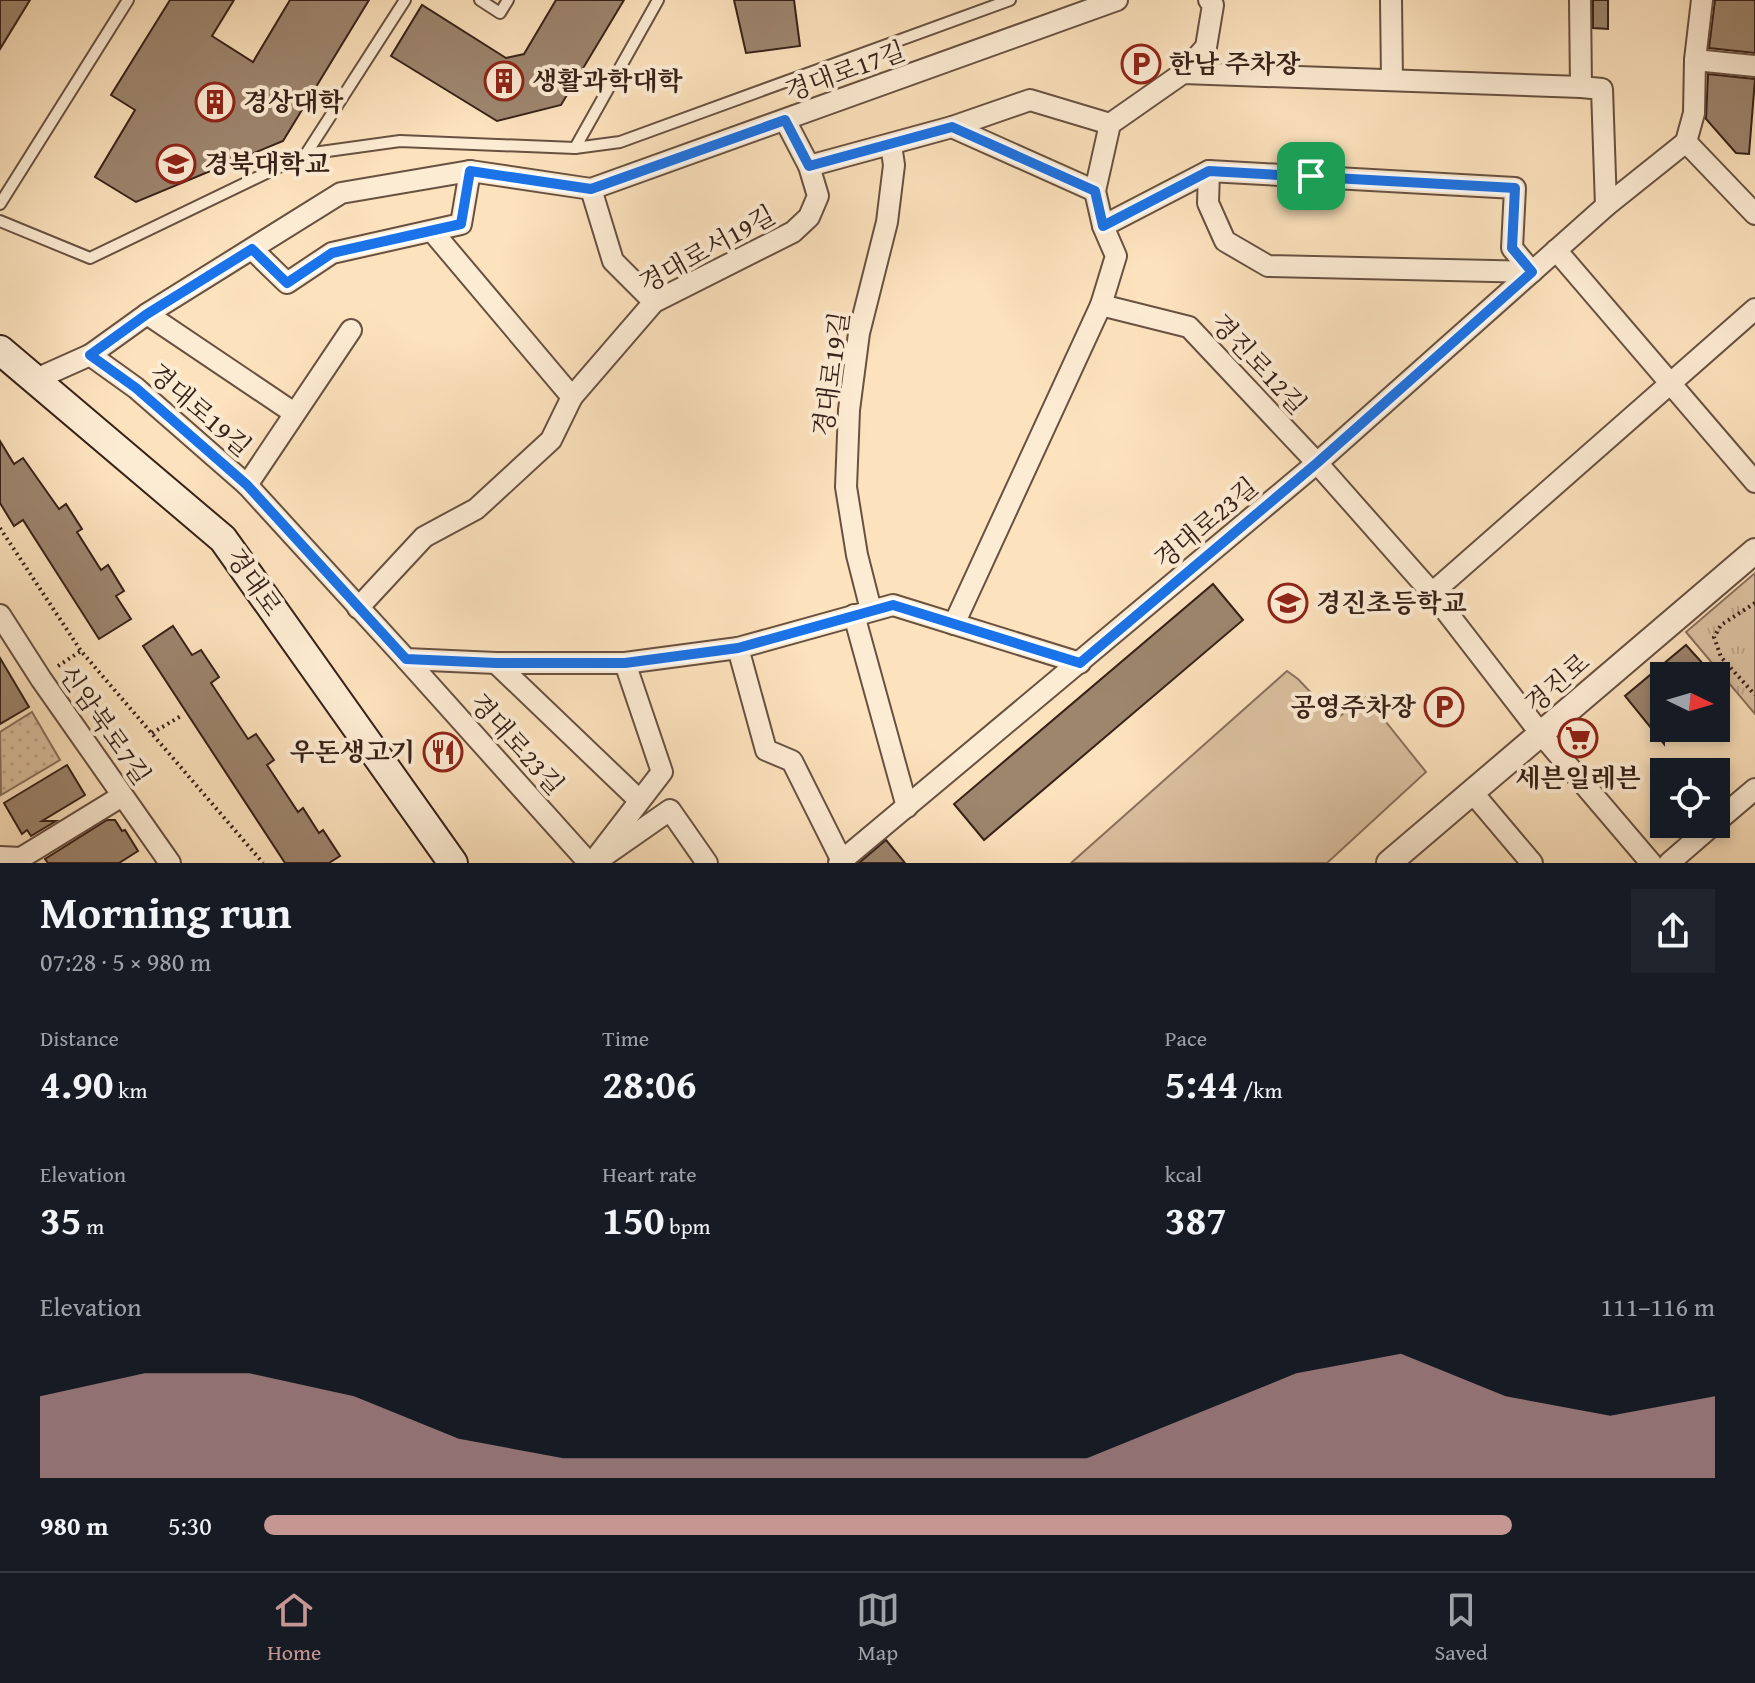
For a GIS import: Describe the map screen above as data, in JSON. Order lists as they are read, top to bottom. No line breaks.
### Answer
{"streets":{"main road":["경대로"],"street":["경대로17길","경대로서19길","경진로12길","경대로19길","경대로23길","경진로","신암북로7길"]},"crossings":[["경대로17길","경대로19길"],["경대로서19길","경대로19길"],["경진로12길","경대로23길"],["경진로12길","경진로"],["경대로19길","경대로23길"]],"places":{"parking":["한남 주차장","공영주차장"],"building":["생활과학대학","경상대학"],"school or university":["경북대학교","경진초등학교"],"supermarket":["세븐일레븐"],"restaurant":["우돈생고기"]},"north":"right","page":{"heading":["Morning run","07:28 · 5 × 980 m"],"stats":[["Distance","4.90 km"],["Time","28:06"],["Pace","5:44 /km"],["Elevation","35 m"],["Heart rate","150 bpm"],["kcal","387"]],"chart":["Elevation","111–116 m"],"list":[{"name":"980 m","note":"5:30"}],"tabs":["Home","Map","Saved"]}}
